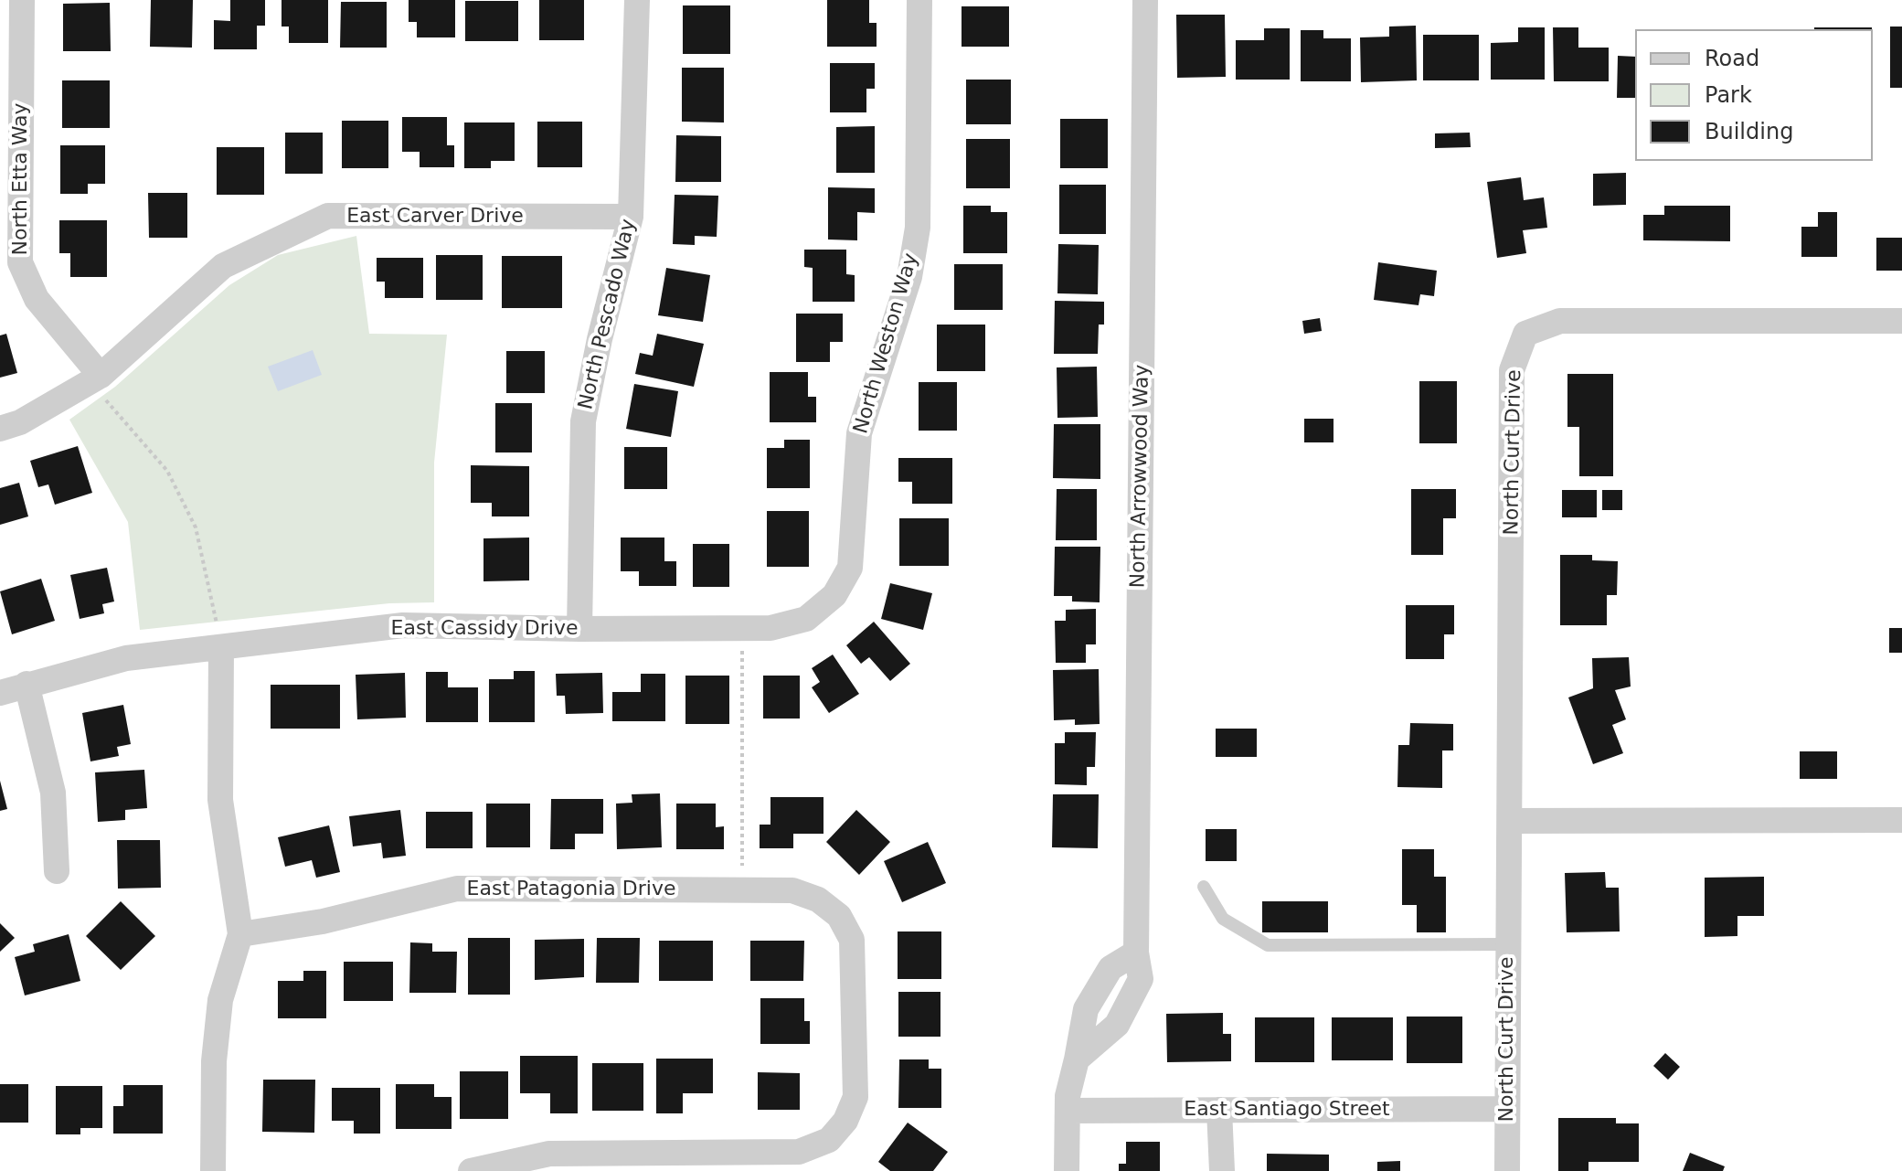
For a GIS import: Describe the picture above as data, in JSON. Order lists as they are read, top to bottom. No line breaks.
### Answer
{"streets":{"street":["North Etta Way","East Carver Drive","North Pescado Way","North Weston Way","North Curt Drive","North Arrowwood Way","East Cassidy Drive","East Patagonia Drive","East Santiago Street"]},"crossings":[["North Etta Way","East Carver Drive"],["East Carver Drive","North Pescado Way"],["North Pescado Way","East Cassidy Drive"],["North Weston Way","East Cassidy Drive"],["North Curt Drive","East Santiago Street"],["North Arrowwood Way","East Santiago Street"]],"legend":["Road","Park","Building"]}
